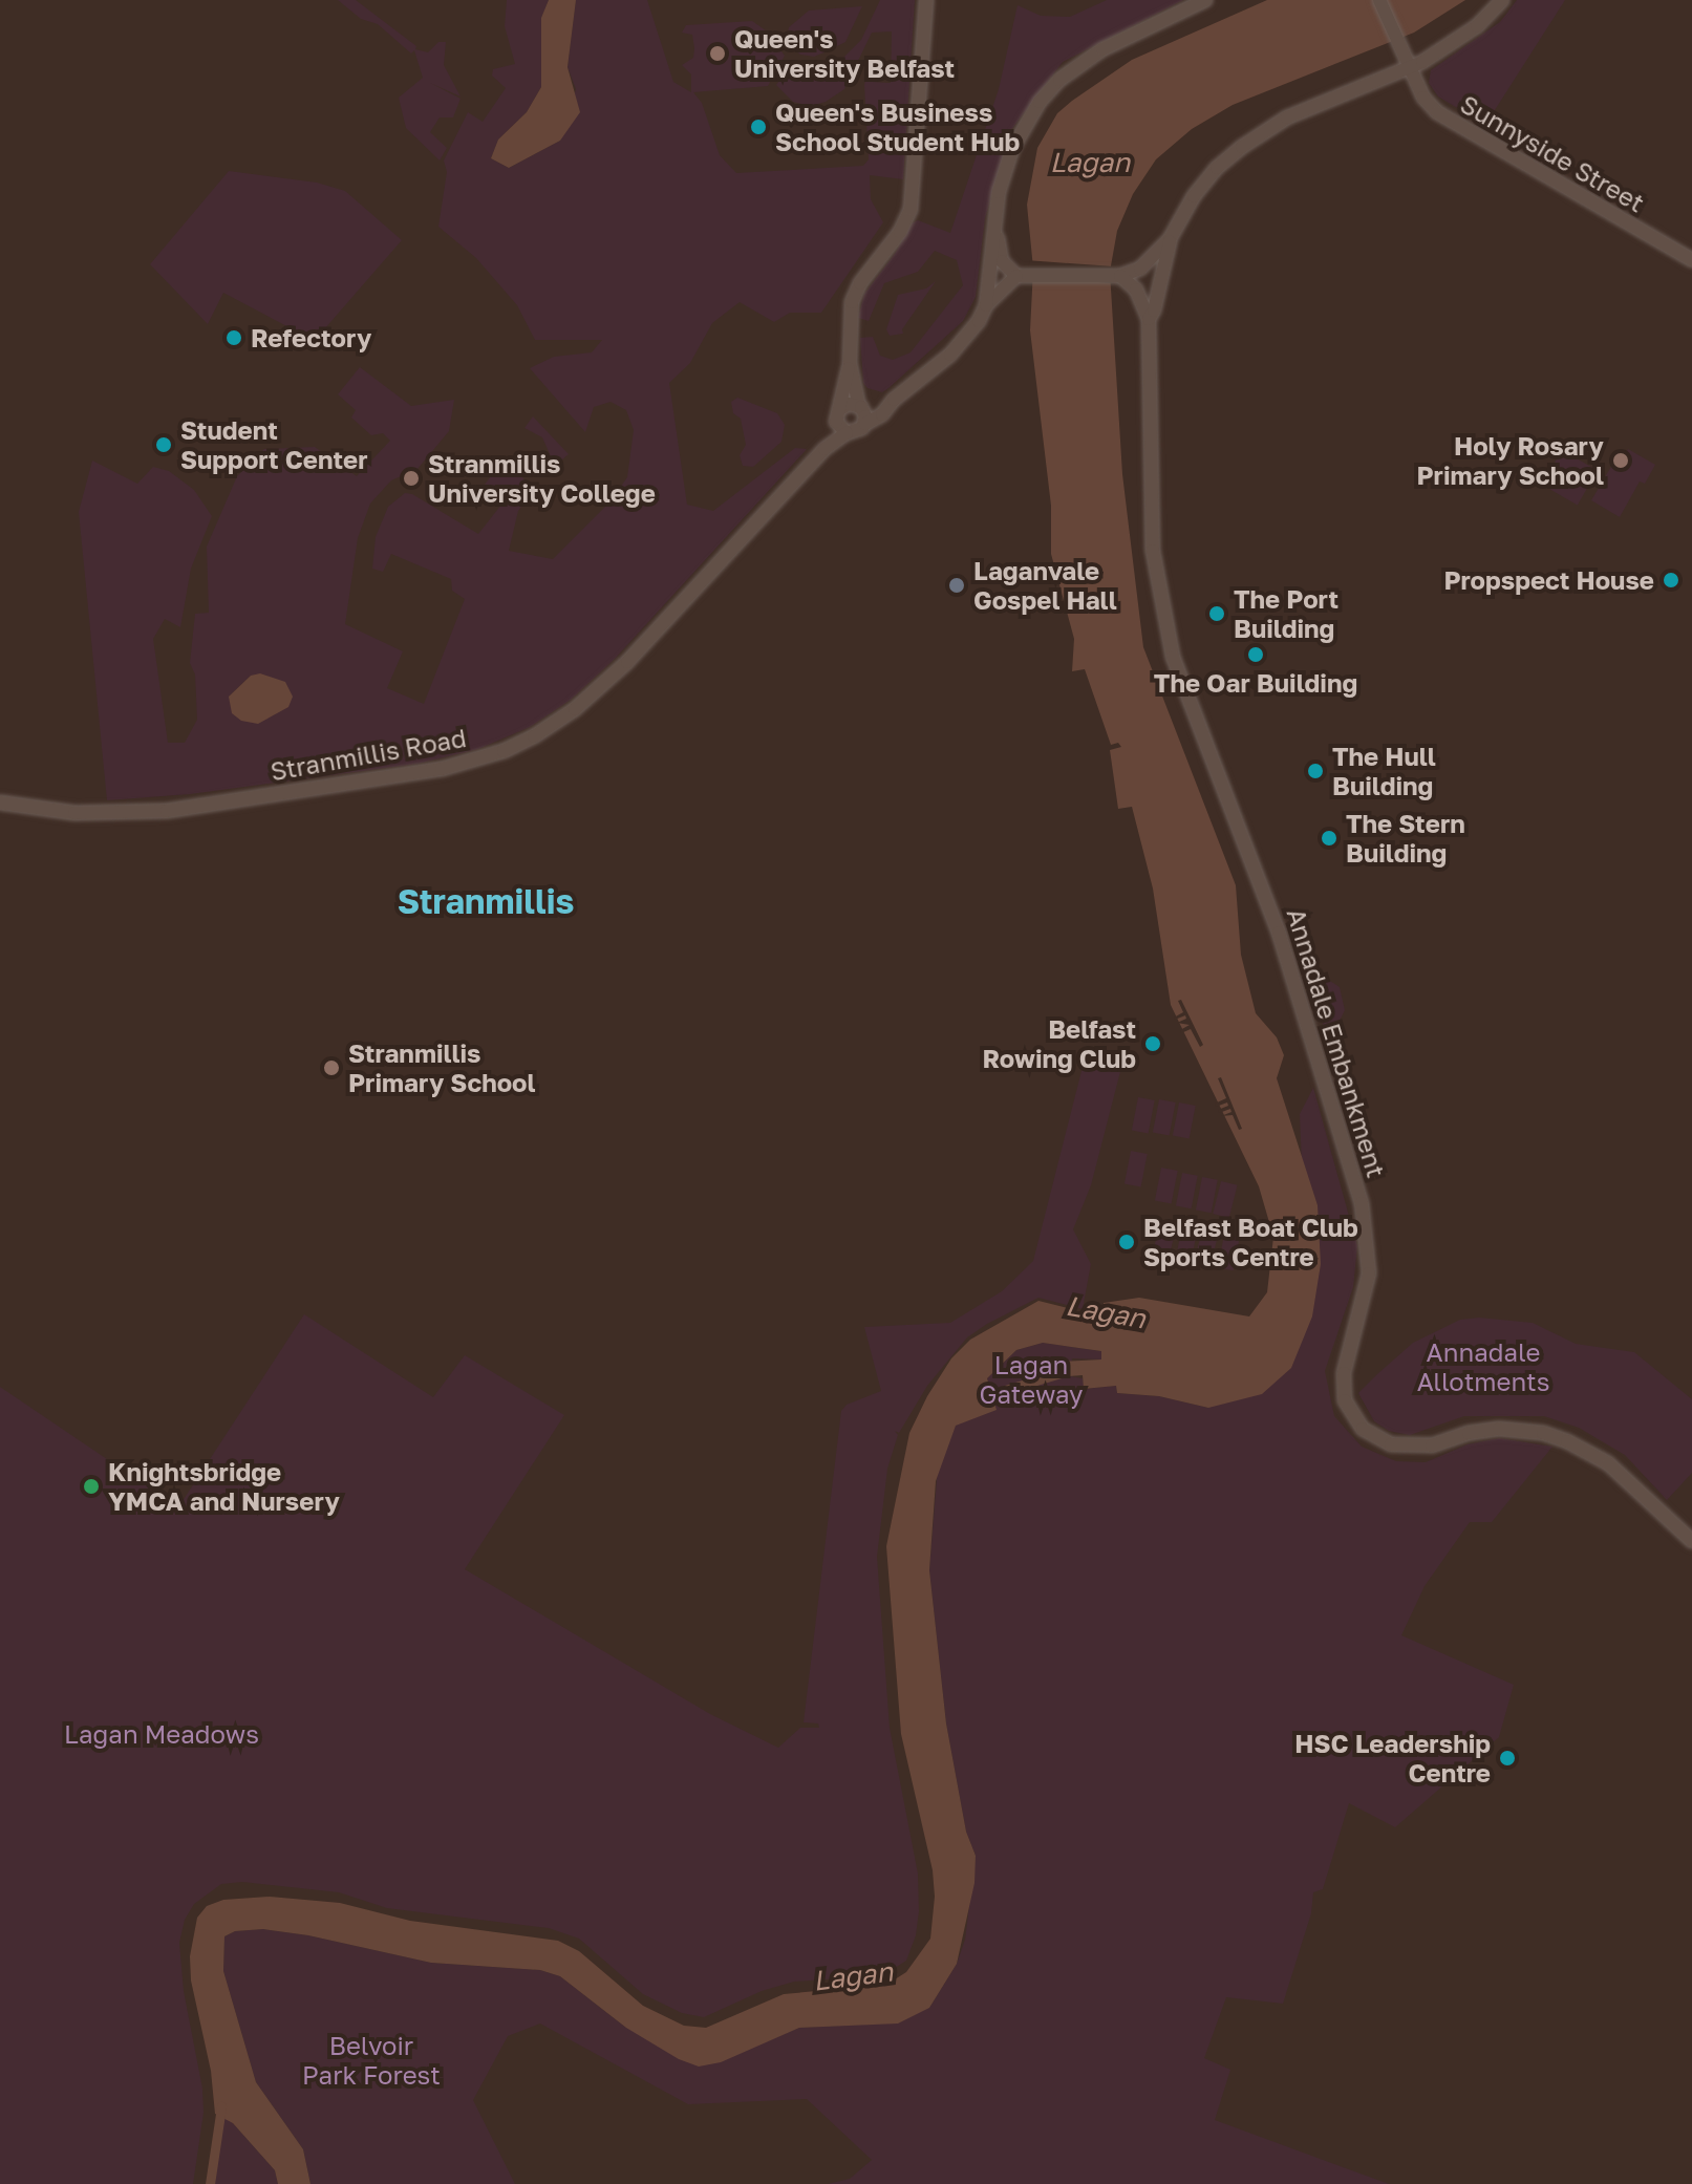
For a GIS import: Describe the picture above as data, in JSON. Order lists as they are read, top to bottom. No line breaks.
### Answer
{"streets":{"street":["Sunnyside Street","Stranmillis Road","Annadale Embankment"]},"crossings":[["Sunnyside Street","Annadale Embankment"]],"districts":["Stranmillis"],"water":["Lagan"],"parks":["Annadale Allotments","Lagan Gateway","Lagan Meadows","Belvoir Park Forest"],"places":["Queen's University Belfast","Queen's Business School Student Hub","Refectory","Student Support Center","Holy Rosary Primary School","Stranmillis University College","Propspect House","Laganvale Gospel Hall","The Port Building","The Oar Building","The Hull Building","The Stern Building","Belfast Rowing Club","Stranmillis Primary School","Belfast Boat Club Sports Centre","Knightsbridge YMCA and Nursery","HSC Leadership Centre"]}
